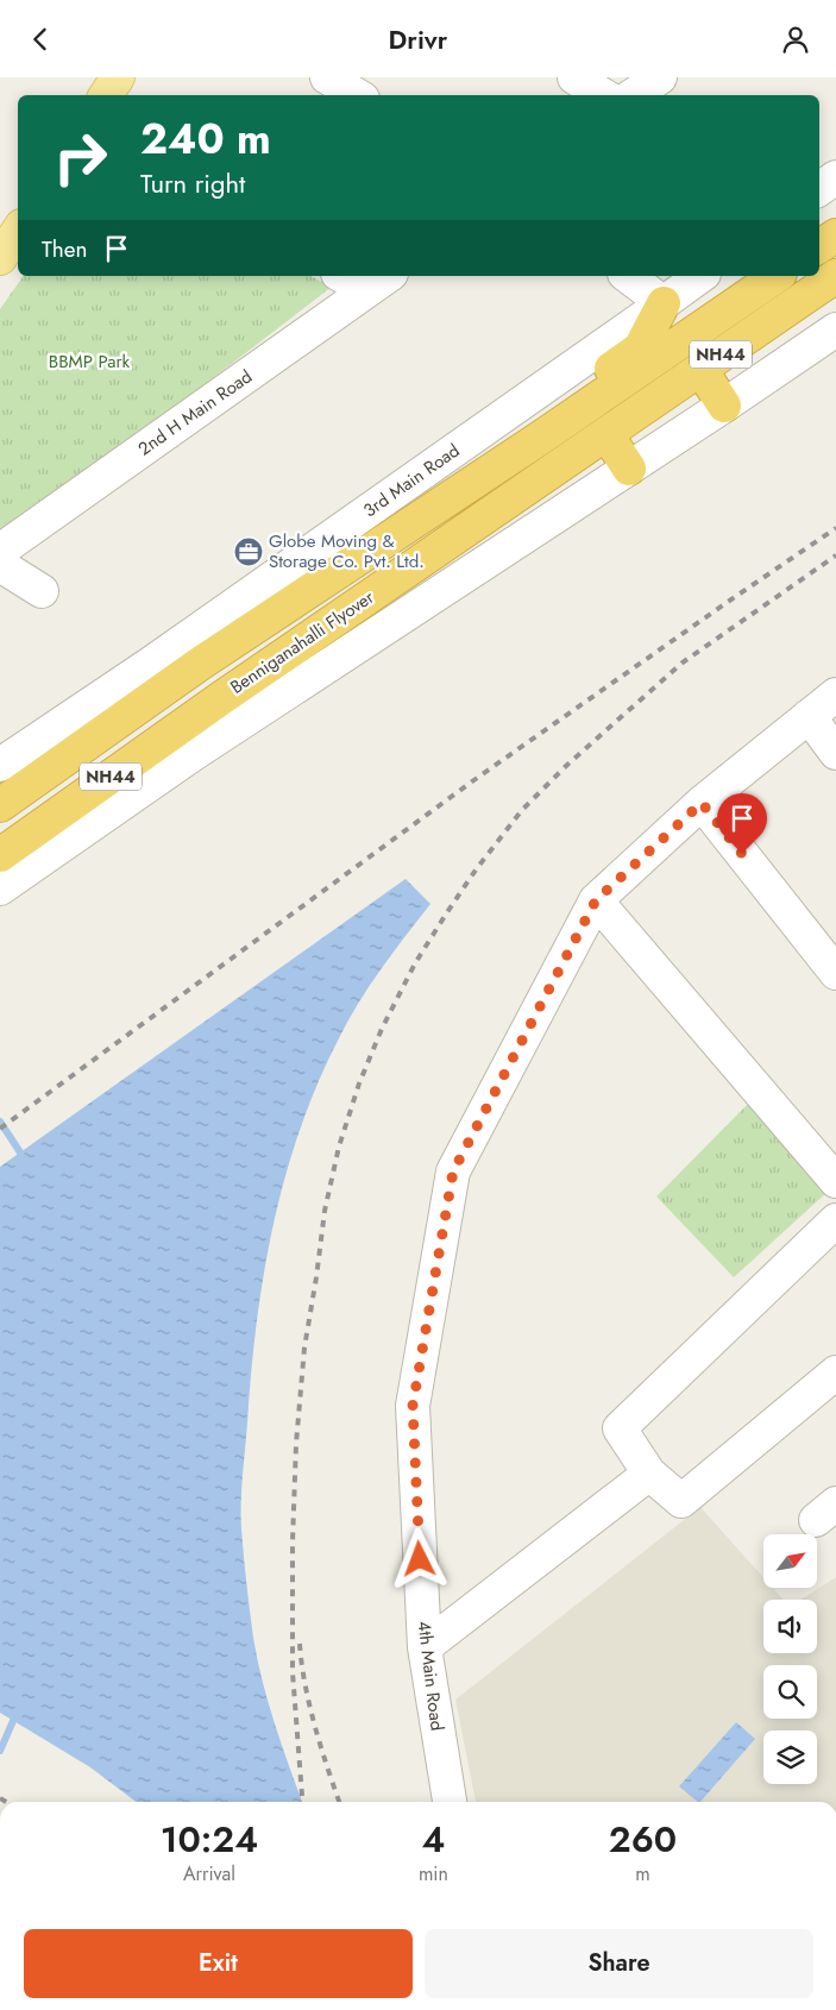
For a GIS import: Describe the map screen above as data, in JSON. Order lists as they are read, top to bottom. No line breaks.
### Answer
{"streets":{"highway":["NH44","Benniganahalli Flyover"],"street":["2nd H Main Road","3rd Main Road","4th Main Road"]},"crossings":[["NH44","Benniganahalli Flyover"]],"parks":["BBMP Park"],"places":{"office":["Globe Moving & Storage Co. Pvt. Ltd."]},"north":"top right","page":{"header":"Drivr","turn":["240 m","Turn right"],"then":"Then","eta":["10:24","Arrival","4","min","260","m"],"buttons":["Exit","Share"]}}
